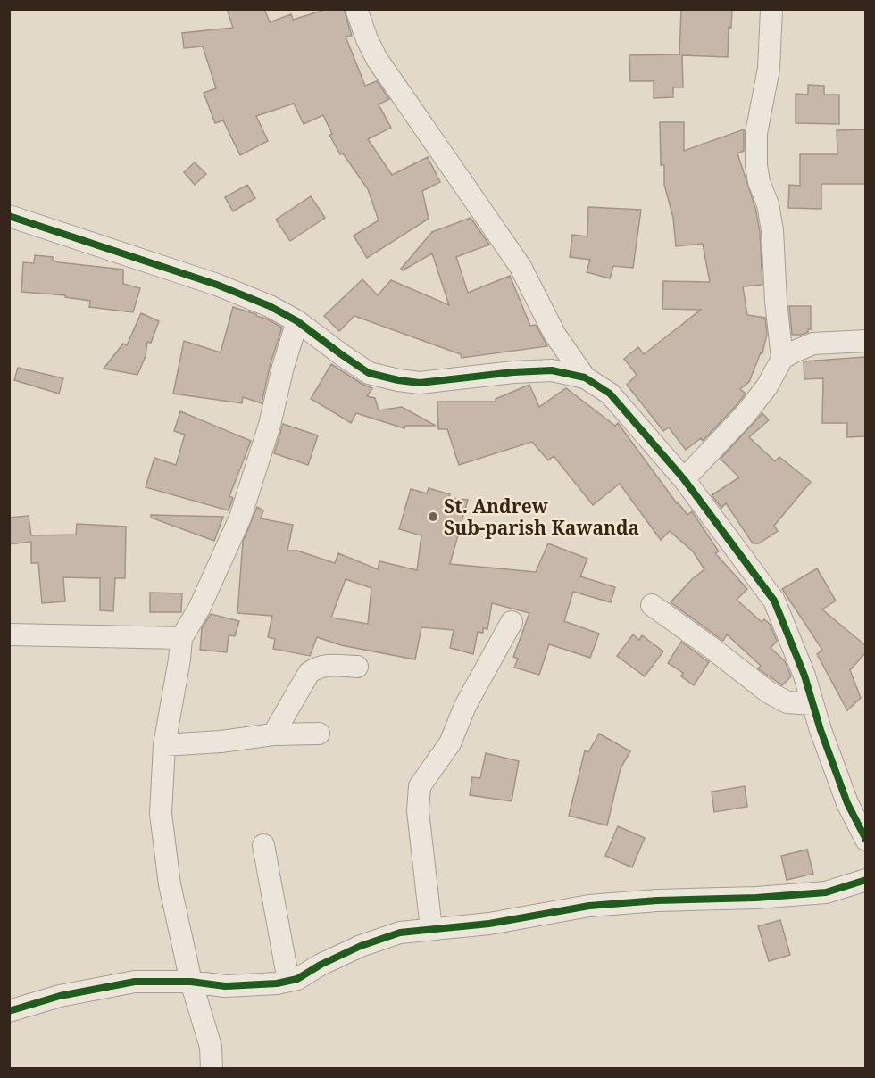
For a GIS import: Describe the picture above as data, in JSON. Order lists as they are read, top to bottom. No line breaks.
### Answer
{"places":["St. Andrew Sub-parish Kawanda"]}
